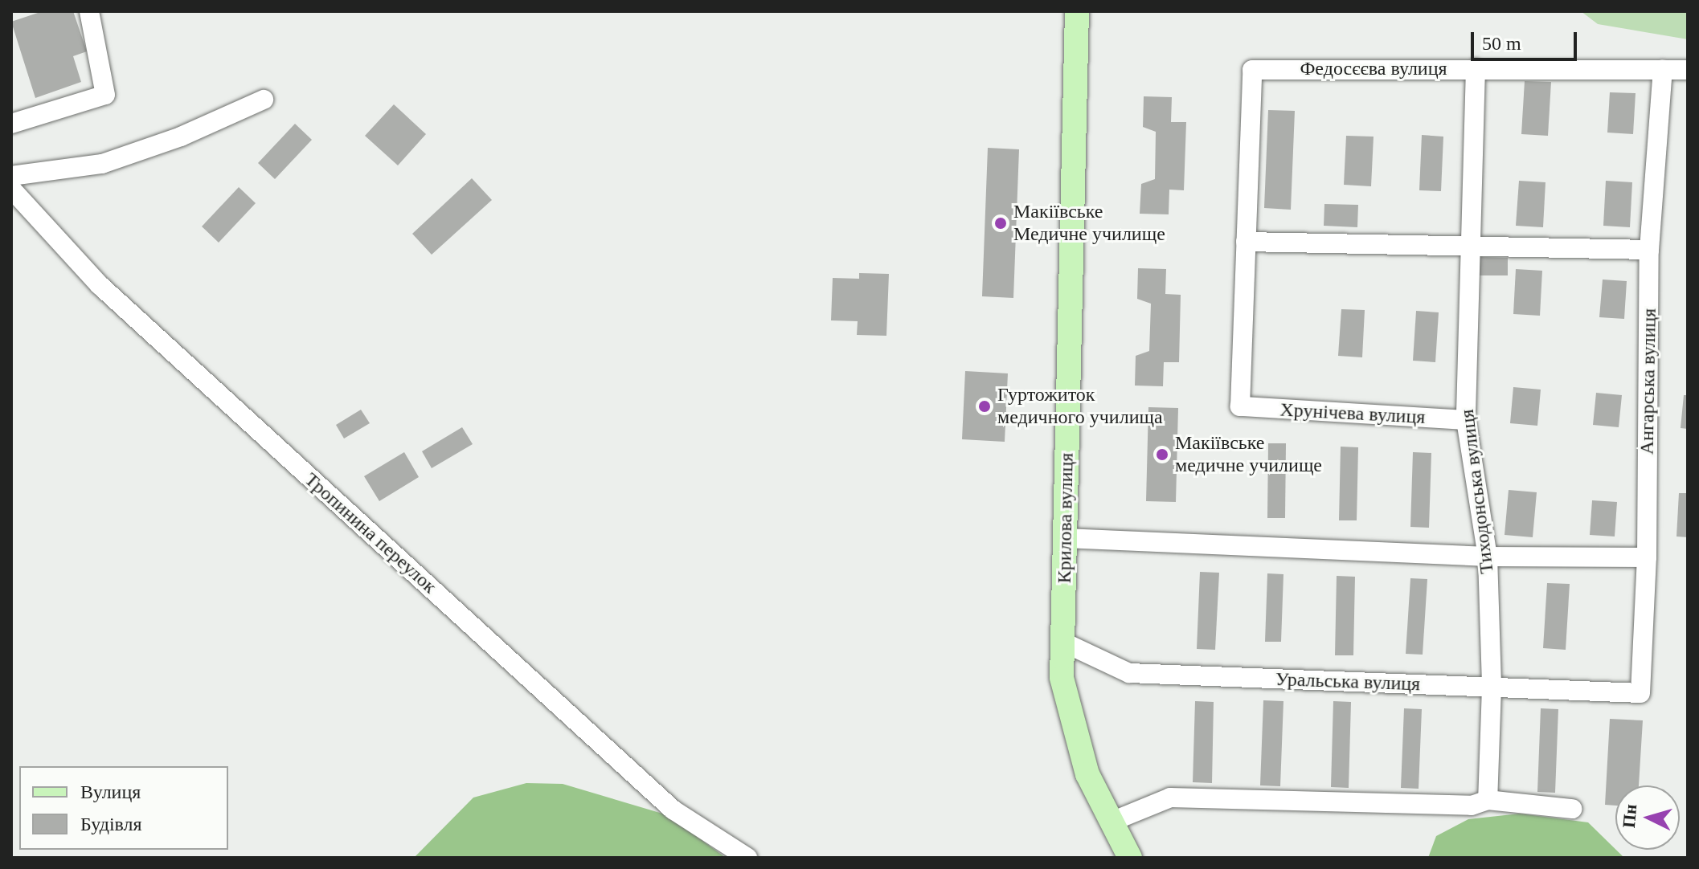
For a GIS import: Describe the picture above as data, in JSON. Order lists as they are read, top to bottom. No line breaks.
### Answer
{"streets":{"main road":["Крилова вулиця"],"street":["Федосєєва вулиця","Ангарська вулиця","Хрунічева вулиця","Тиходонська вулиця","Тропинина переулок","Уральська вулиця"]},"crossings":[["Федосєєва вулиця","Ангарська вулиця"],["Федосєєва вулиця","Хрунічева вулиця"],["Федосєєва вулиця","Тиходонська вулиця"],["Ангарська вулиця","Уральська вулиця"],["Хрунічева вулиця","Тиходонська вулиця"],["Тиходонська вулиця","Уральська вулиця"],["Крилова вулиця","Уральська вулиця"]],"places":["Макіївське Медичне училище","Гуртожиток медичного училища","Макіївське медичне училище"],"legend":["Вулиця","Будівля"],"scale_bar":"50 m","north":"left"}
